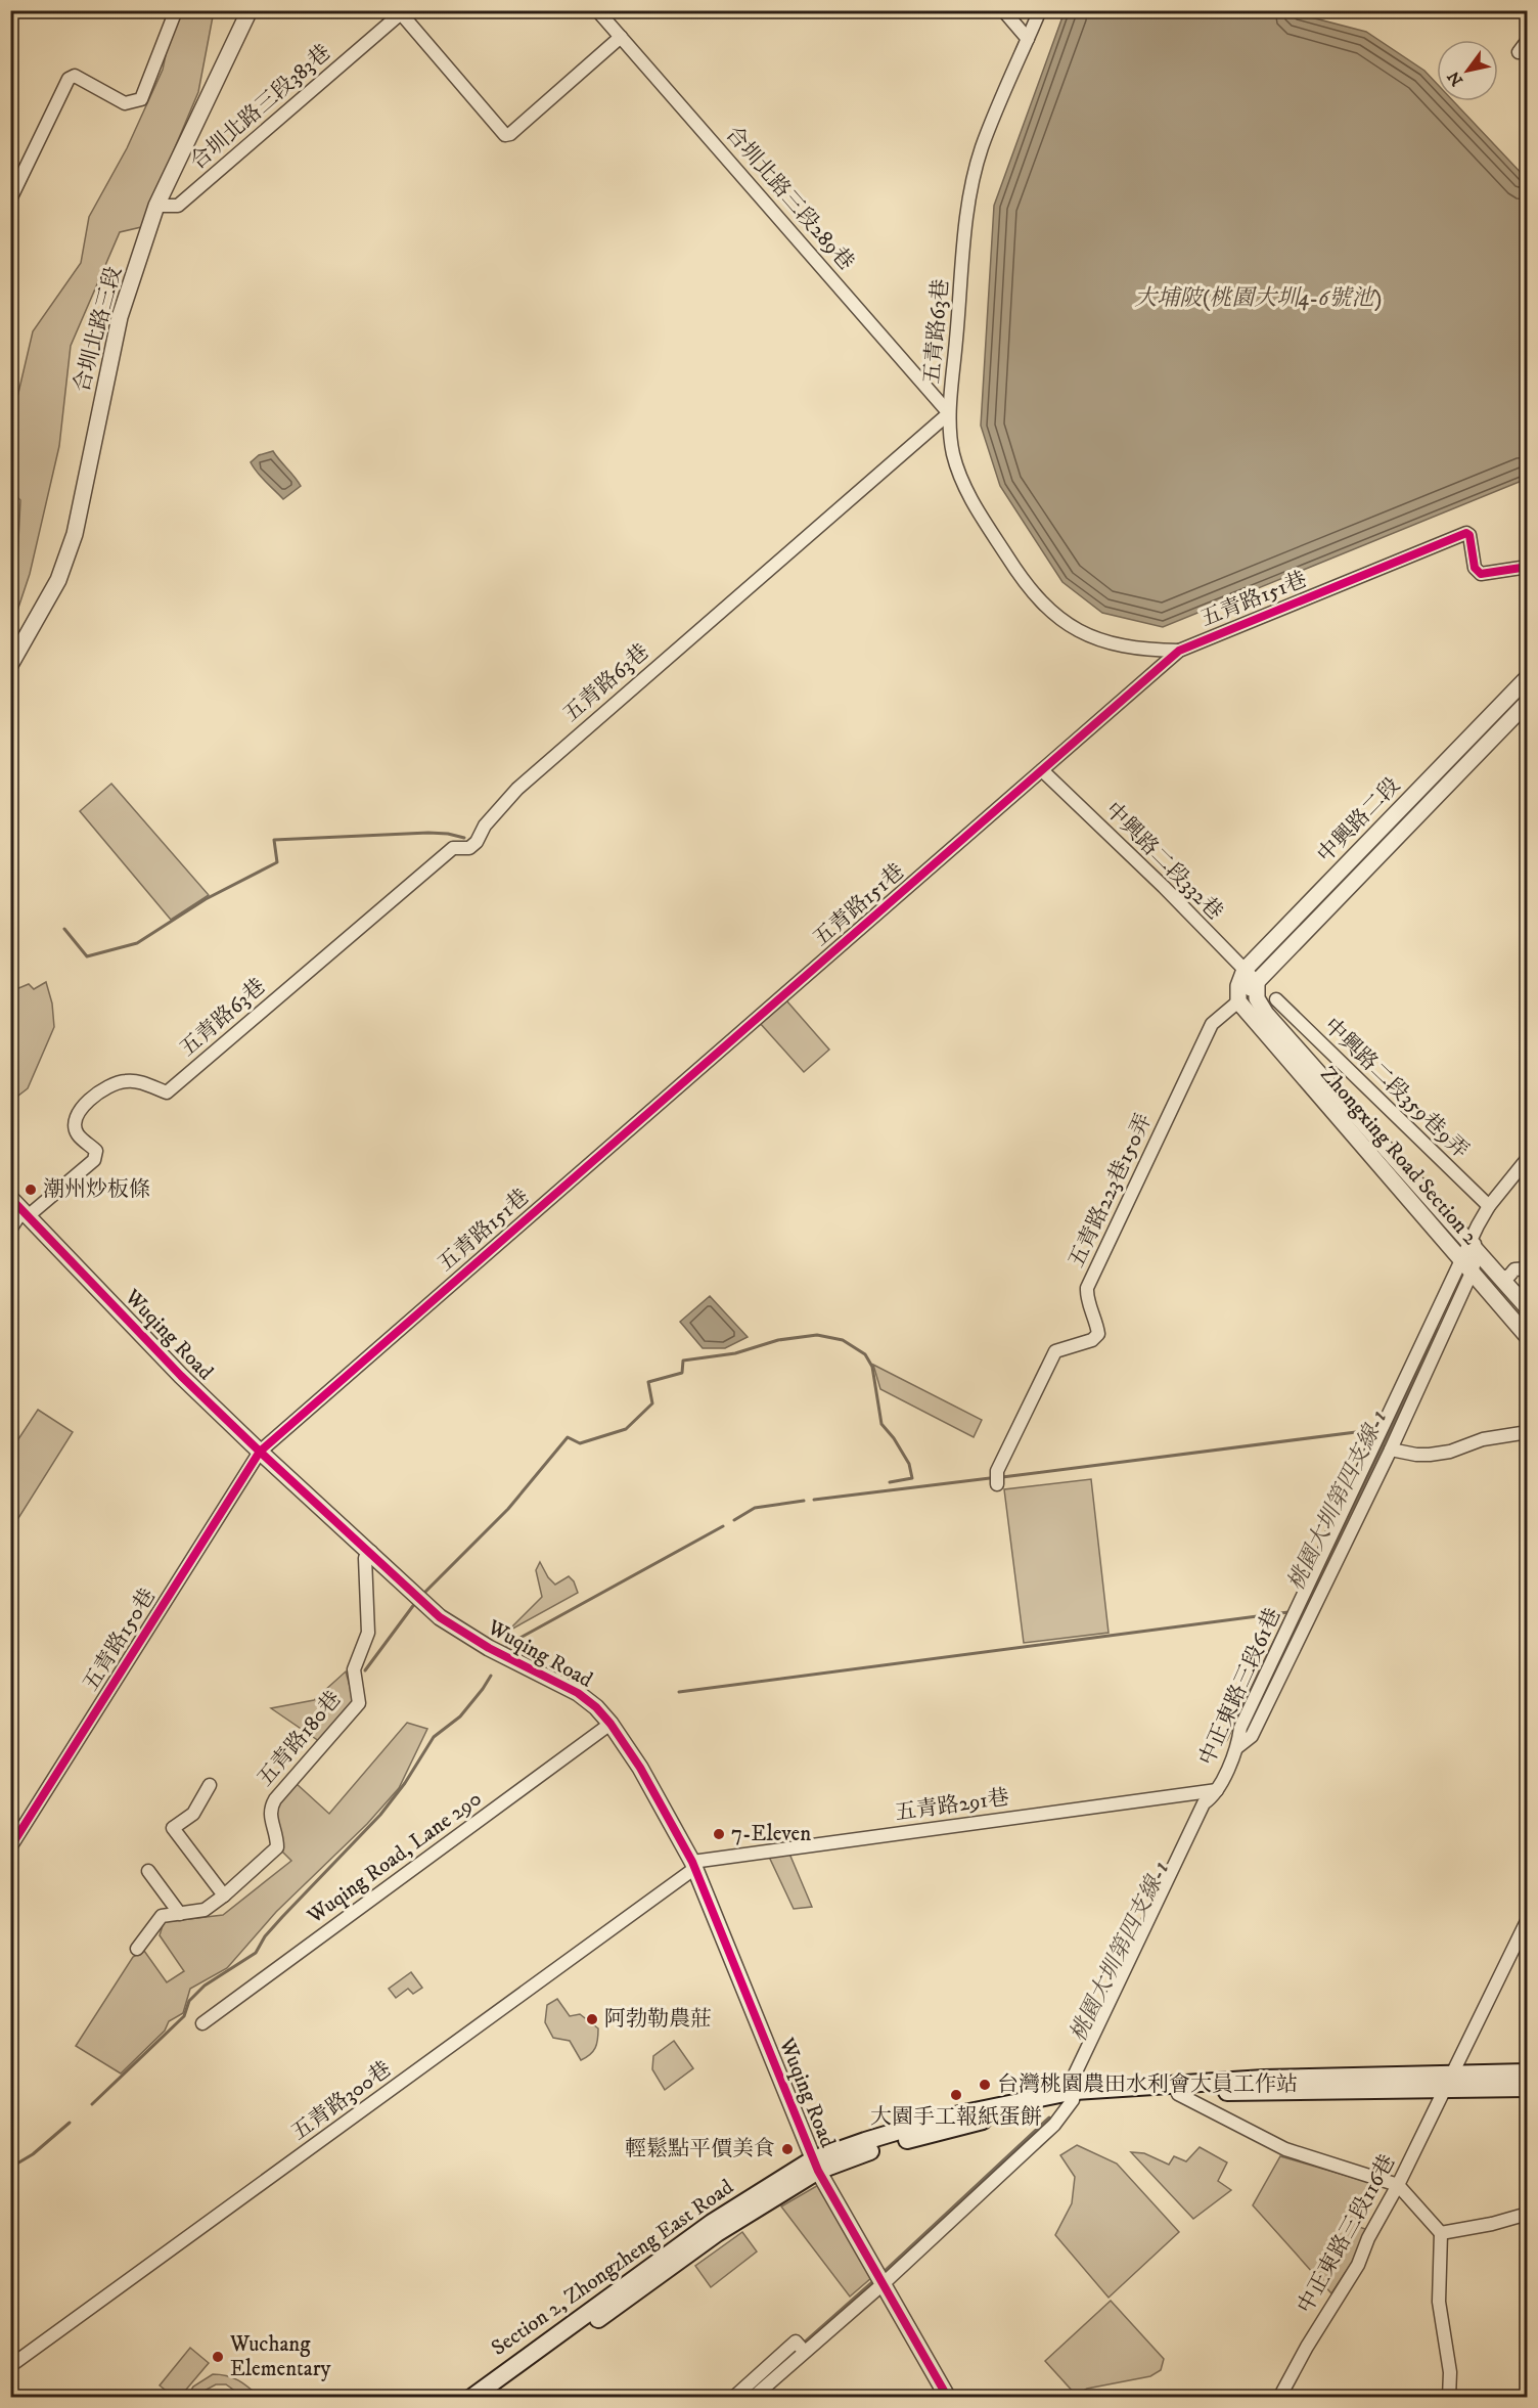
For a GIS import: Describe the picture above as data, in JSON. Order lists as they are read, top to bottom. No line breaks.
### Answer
{"streets":{"main road":["Section 2, Zhongzheng East Road"],"street":["合圳北路三段383巷","合圳北路三段289巷","合圳北路三段","五青路63巷","五青路151巷","中興路二段","中興路二段332巷","中興路二段359巷9弄","Zhongxing Road Section 2","五青路223巷150弄","Wuqing Road","五青路150巷","中正東路三段61巷","五青路180巷","五青路291巷","Wuqing Road, Lane 290","五青路300巷","中正東路三段116巷"]},"crossings":[["合圳北路三段383巷","合圳北路三段289巷"],["合圳北路三段383巷","合圳北路三段"],["合圳北路三段289巷","五青路63巷"],["五青路63巷","Wuqing Road"],["五青路151巷","中興路二段332巷"],["五青路151巷","Wuqing Road"],["五青路151巷","五青路150巷"],["中興路二段","中興路二段332巷"],["中興路二段","Zhongxing Road Section 2"],["中興路二段","五青路223巷150弄"],["中興路二段332巷","Zhongxing Road Section 2"],["Zhongxing Road Section 2","五青路223巷150弄"],["Zhongxing Road Section 2","中正東路三段61巷"],["Wuqing Road","五青路150巷"],["Wuqing Road","五青路180巷"],["Wuqing Road","五青路291巷"],["Wuqing Road","Wuqing Road, Lane 290"],["Wuqing Road","五青路300巷"],["Wuqing Road","Section 2, Zhongzheng East Road"],["中正東路三段61巷","五青路291巷"],["五青路291巷","五青路300巷"]],"water":["大埔陂(桃園大圳4-6號池)","桃園大圳第四支線-1"],"places":["潮州炒板條","7-Eleven","阿勃勒農莊","台灣桃園農田水利會大員工作站","大園手工報紙蛋餅","輕鬆點平價美食","Wuchang Elementary"],"north":"bottom left"}
